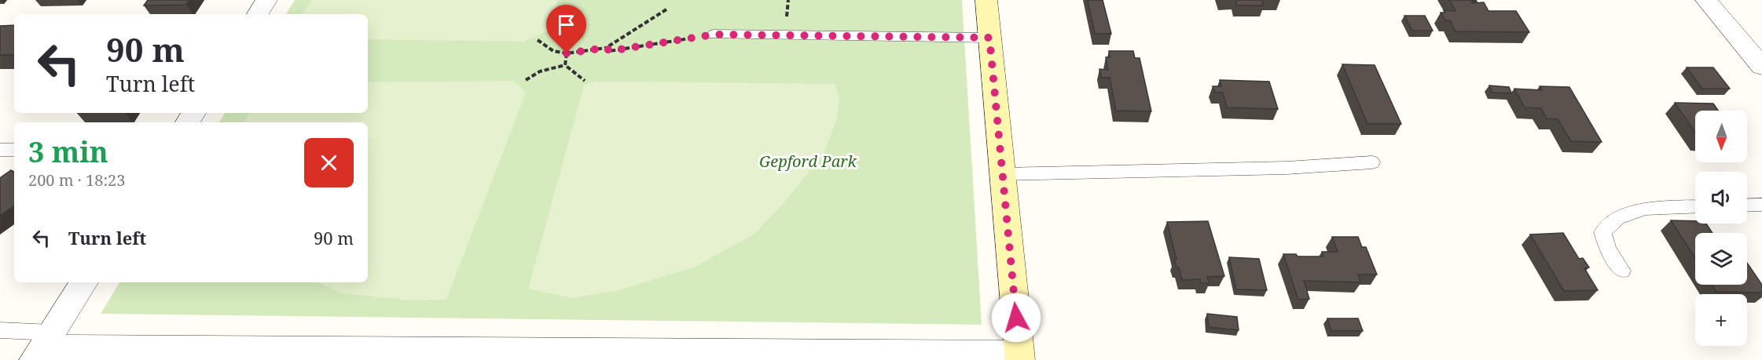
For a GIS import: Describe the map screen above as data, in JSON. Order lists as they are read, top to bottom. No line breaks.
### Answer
{"parks":["Gepford Park"],"north":"bottom","page":{"turn":["90 m","Turn left"],"map_buttons":"+","heading":["3 min","200 m · 18:23"],"list":[{"name":"Turn left","value":"90 m"}]}}
